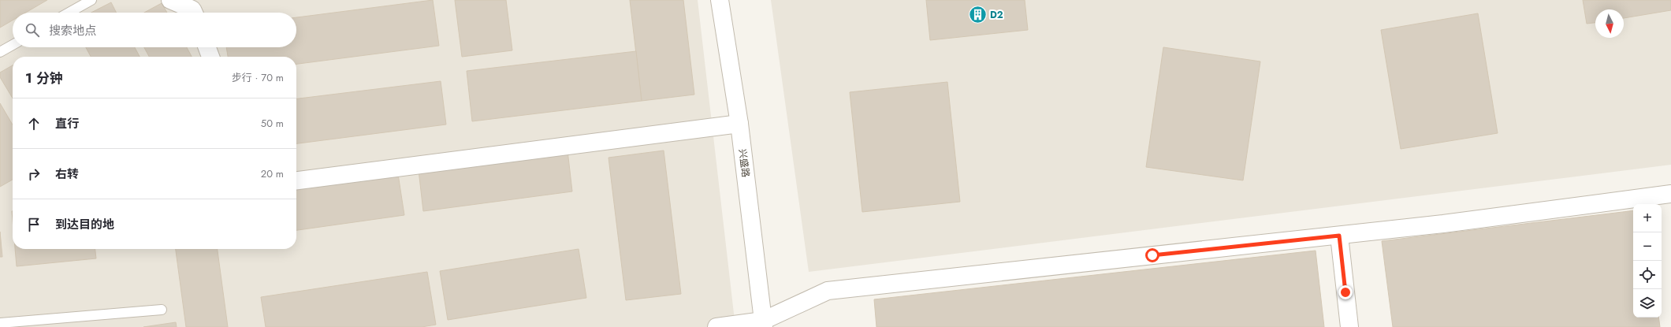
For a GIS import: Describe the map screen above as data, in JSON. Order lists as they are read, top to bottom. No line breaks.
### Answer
{"streets":{"street":["兴盛路"]},"places":{"building":["D2"]},"north":"bottom","page":{"search":"搜索地点","heading":["1 分钟","步行 · 70 m"],"list":[["直行","50 m"],["右转","20 m"],"到达目的地"],"map_buttons":["+","−"]}}
